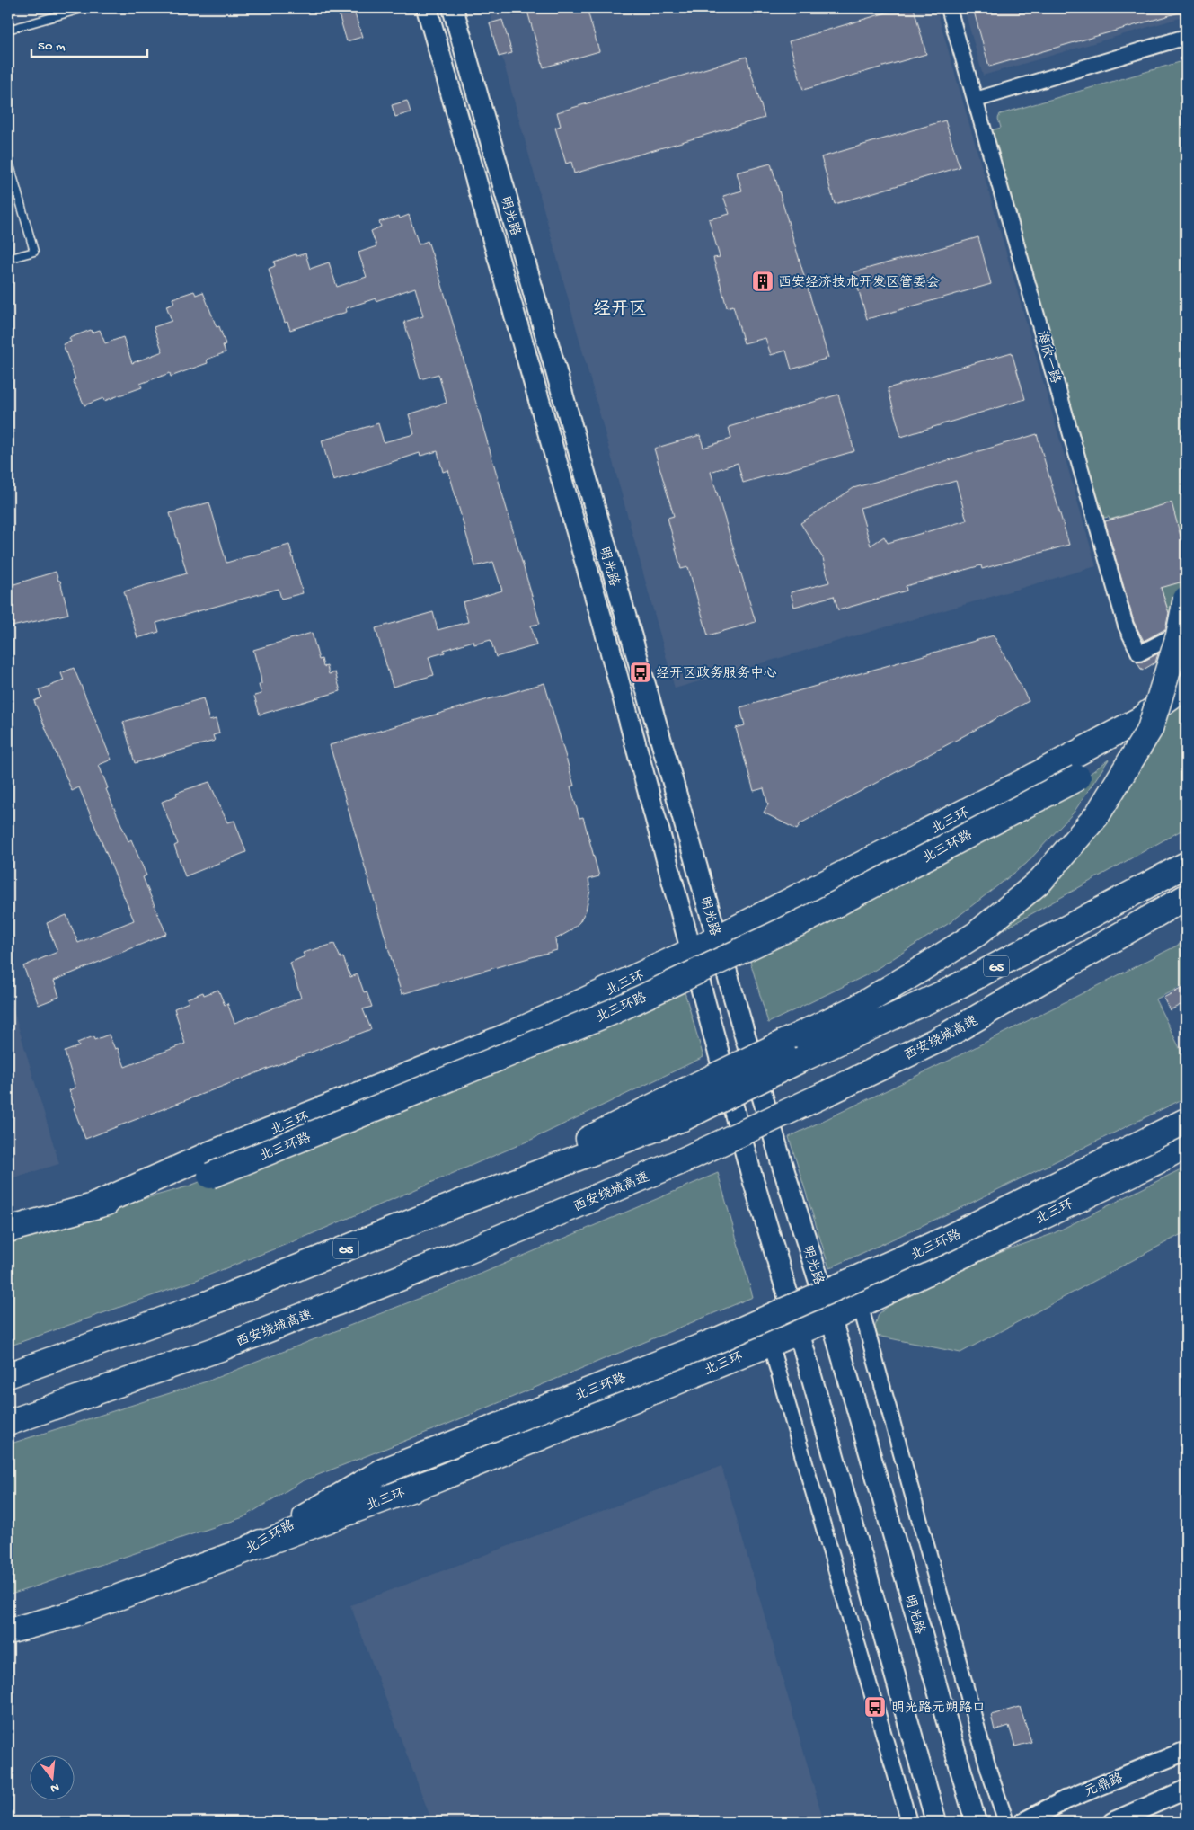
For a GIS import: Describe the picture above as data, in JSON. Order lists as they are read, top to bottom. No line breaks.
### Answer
{"streets":{"highway":["北三环","北三环路","G5","西安绕城高速"],"main road":["明光路"],"street":["海欣一路","元鼎路"]},"crossings":[["明光路","北三环"],["北三环","北三环路"]],"districts":["经开区"],"places":{"building":["西安经济技术开发区管委会"],"bus stop":["经开区政务服务中心","明光路元朔路口"]},"scale_bar":"50 m","north":"bottom"}
